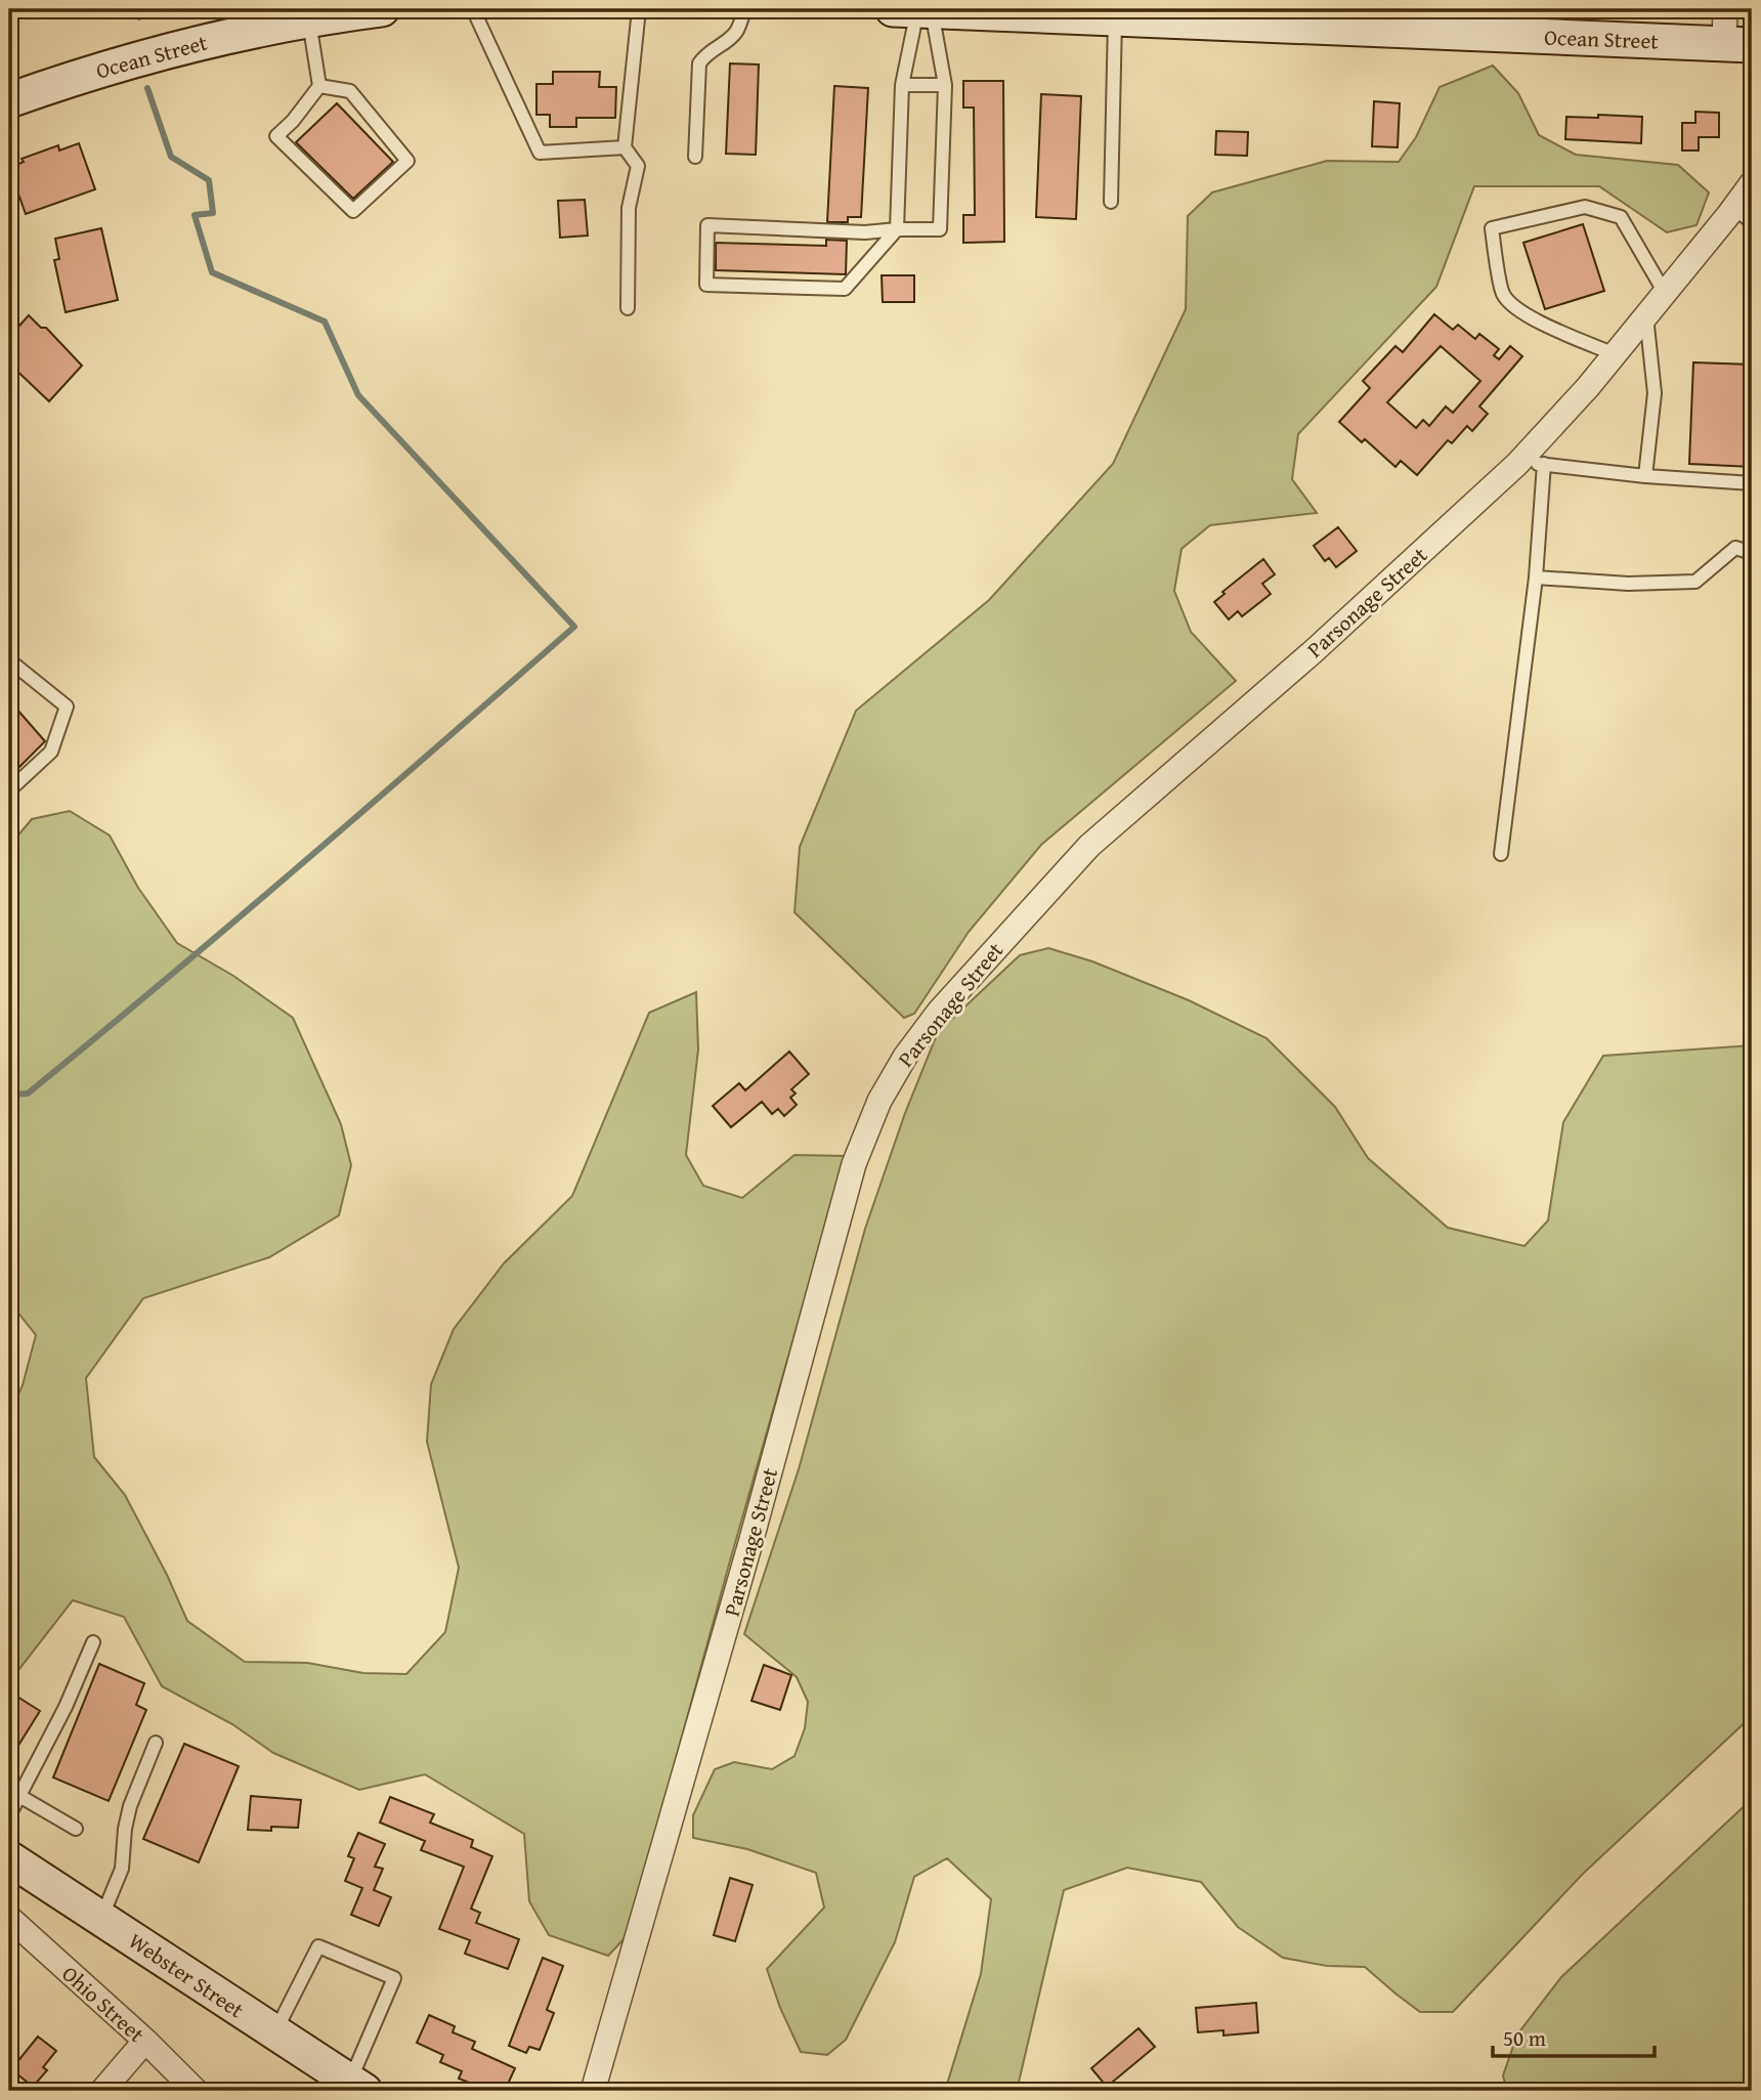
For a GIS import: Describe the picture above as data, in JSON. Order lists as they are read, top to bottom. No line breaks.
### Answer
{"streets":{"main road":["Ocean Street","Webster Street"],"street":["Parsonage Street","Ohio Street"]},"scale_bar":"50 m"}
